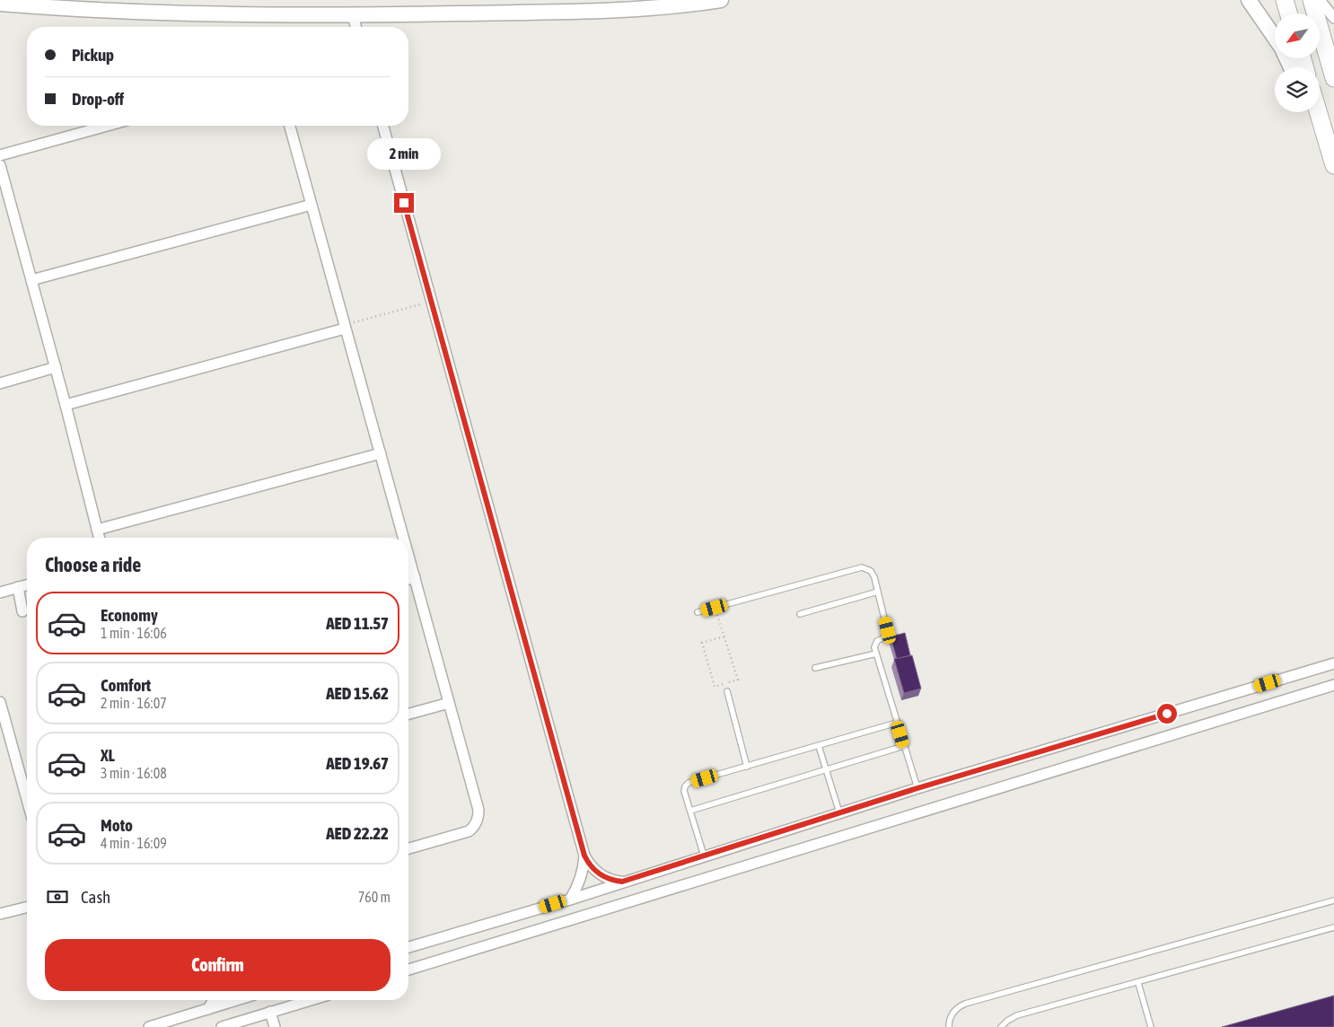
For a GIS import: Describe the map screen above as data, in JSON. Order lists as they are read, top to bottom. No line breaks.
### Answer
{"north":"bottom left","page":{"banner":["Pickup","Drop-off"],"bubble":"2 min","heading":"Choose a ride","list":[{"name":"Economy","note":"1 min · 16:06","value":"AED 11.57"},{"name":"Comfort","note":"2 min · 16:07","value":"AED 15.62"},{"name":"XL","note":"3 min · 16:08","value":"AED 19.67"},{"name":"Moto","note":"4 min · 16:09","value":"AED 22.22"}],"pay":["Cash","760 m"],"buttons":"Confirm"}}
